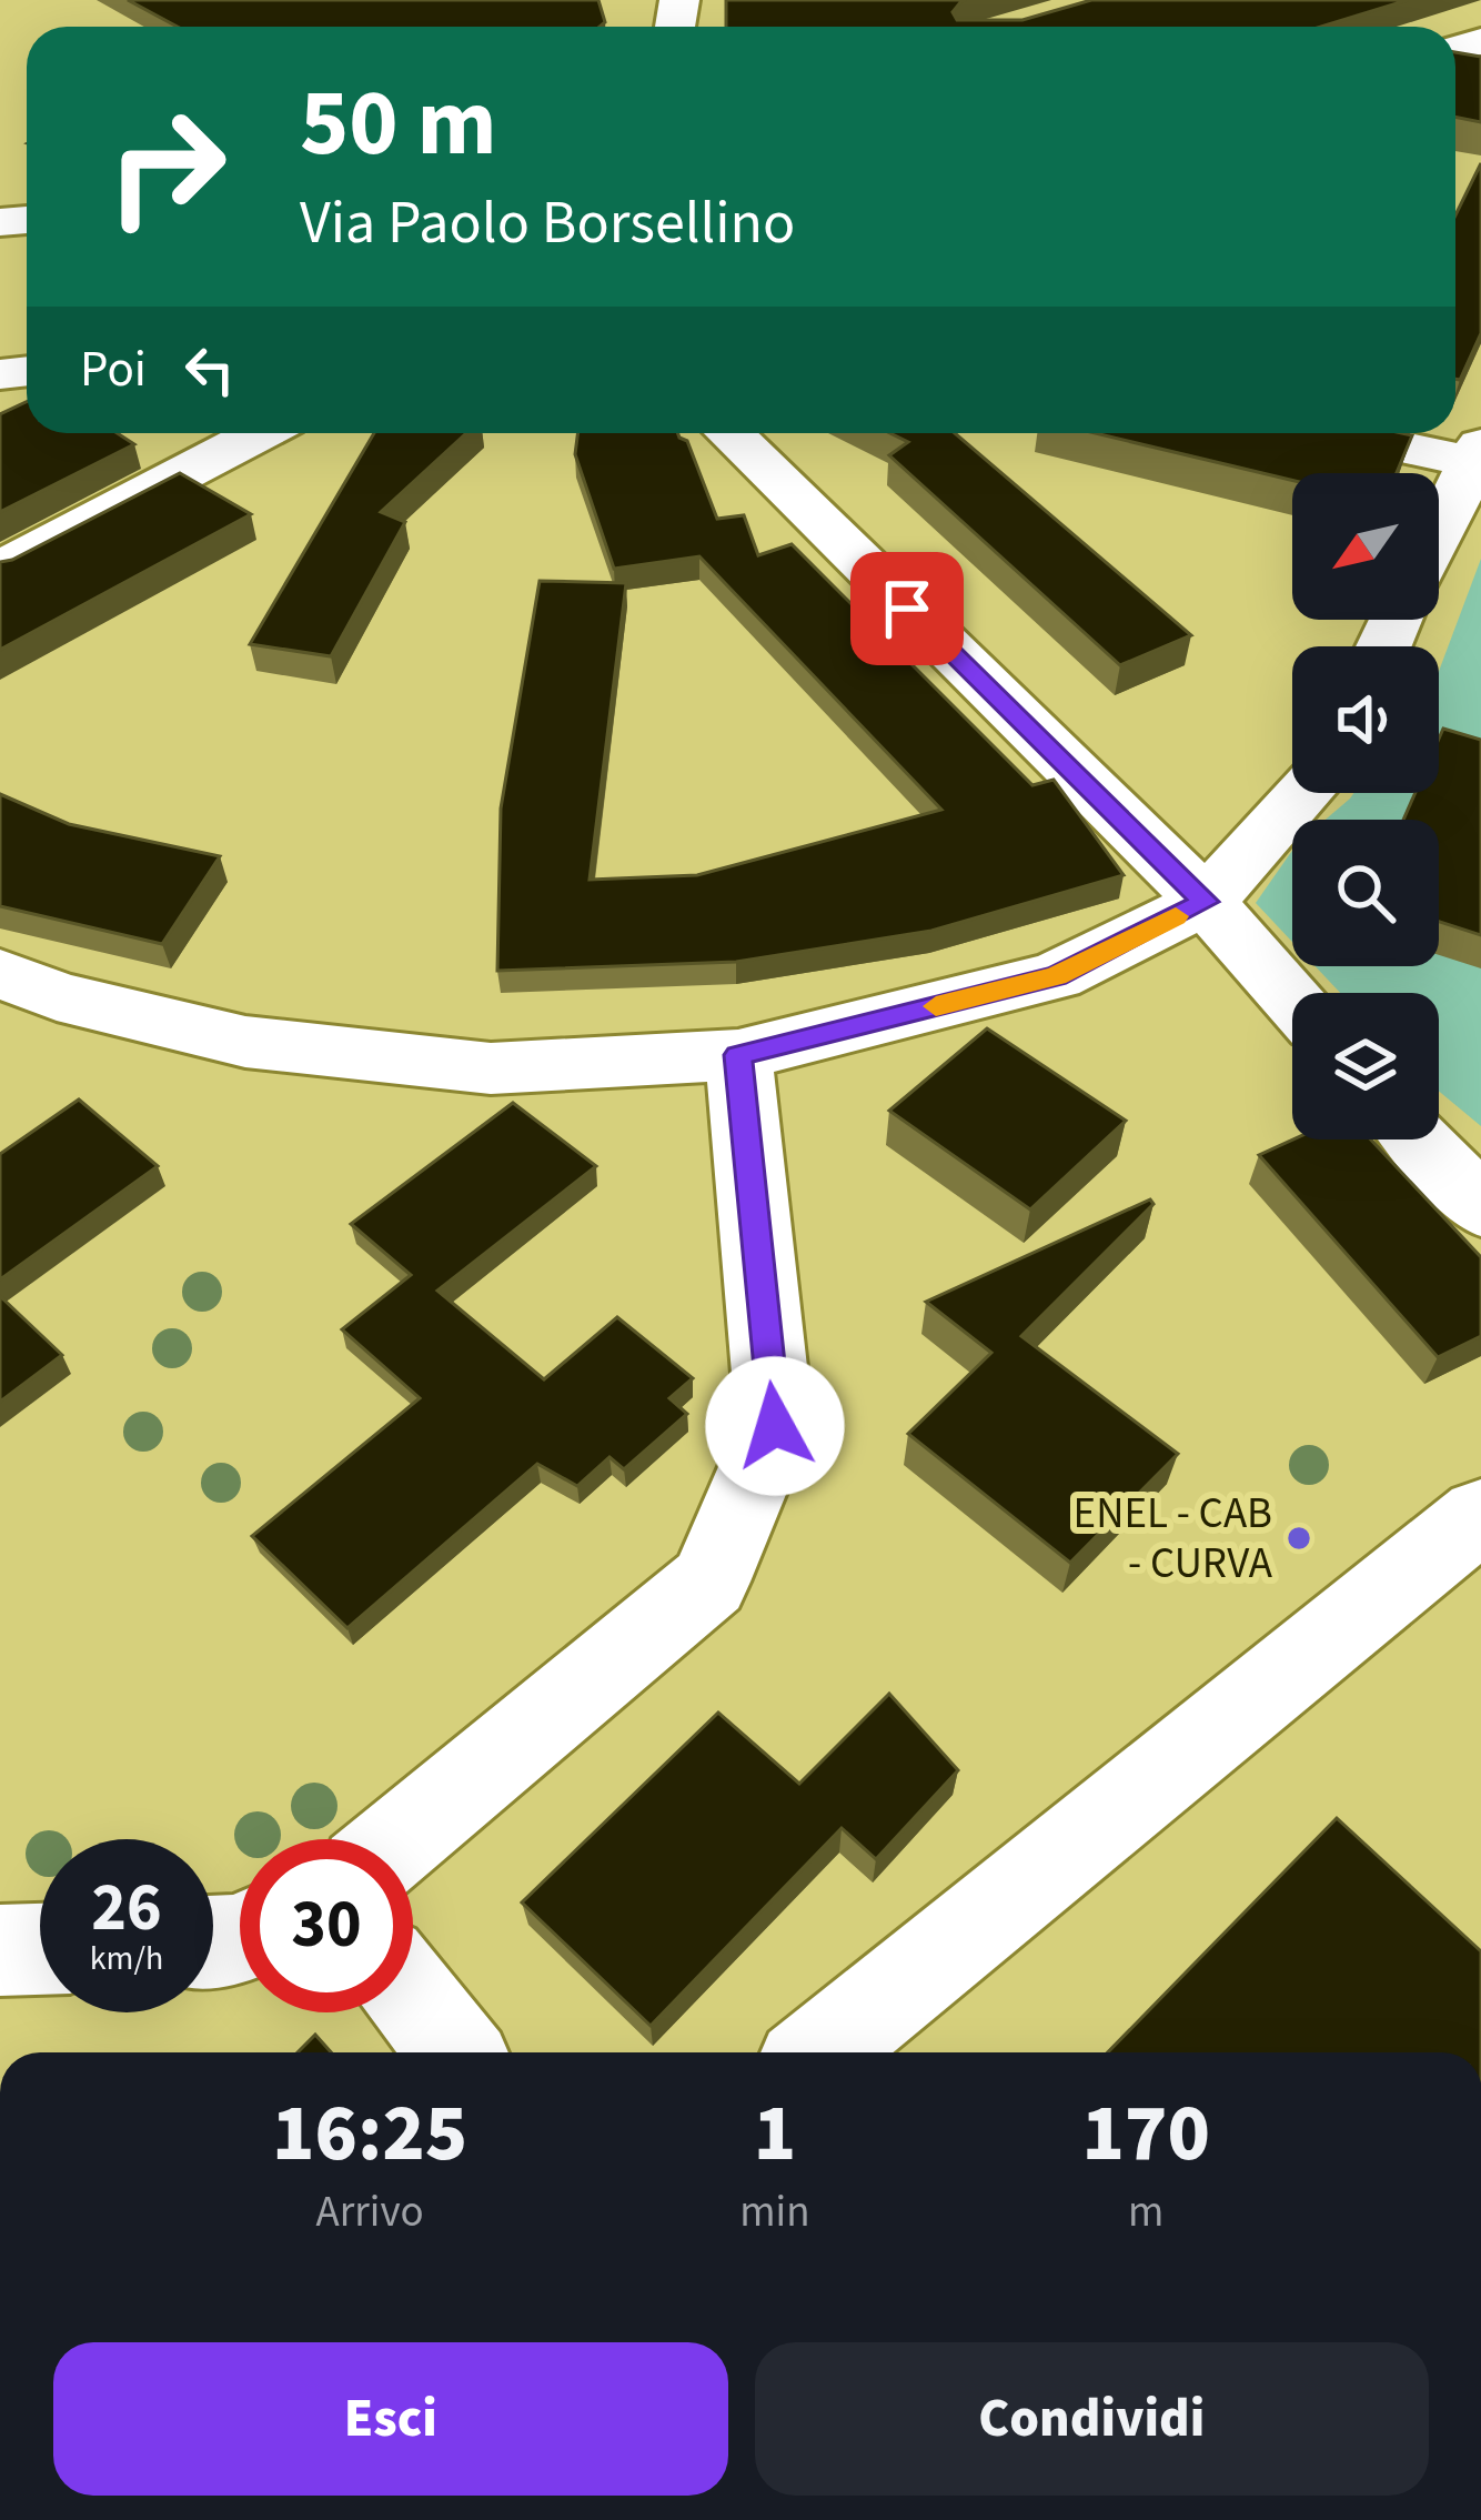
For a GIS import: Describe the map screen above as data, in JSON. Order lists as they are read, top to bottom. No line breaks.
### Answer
{"places":["ENEL - CAB - CURVA"],"north":"bottom left","page":{"turn":["50 m","Via Paolo Borsellino"],"then":"Poi","speed":"26 km/h","limit":"30","eta":["16:25","Arrivo","1","min","170","m"],"buttons":["Esci","Condividi"]}}
